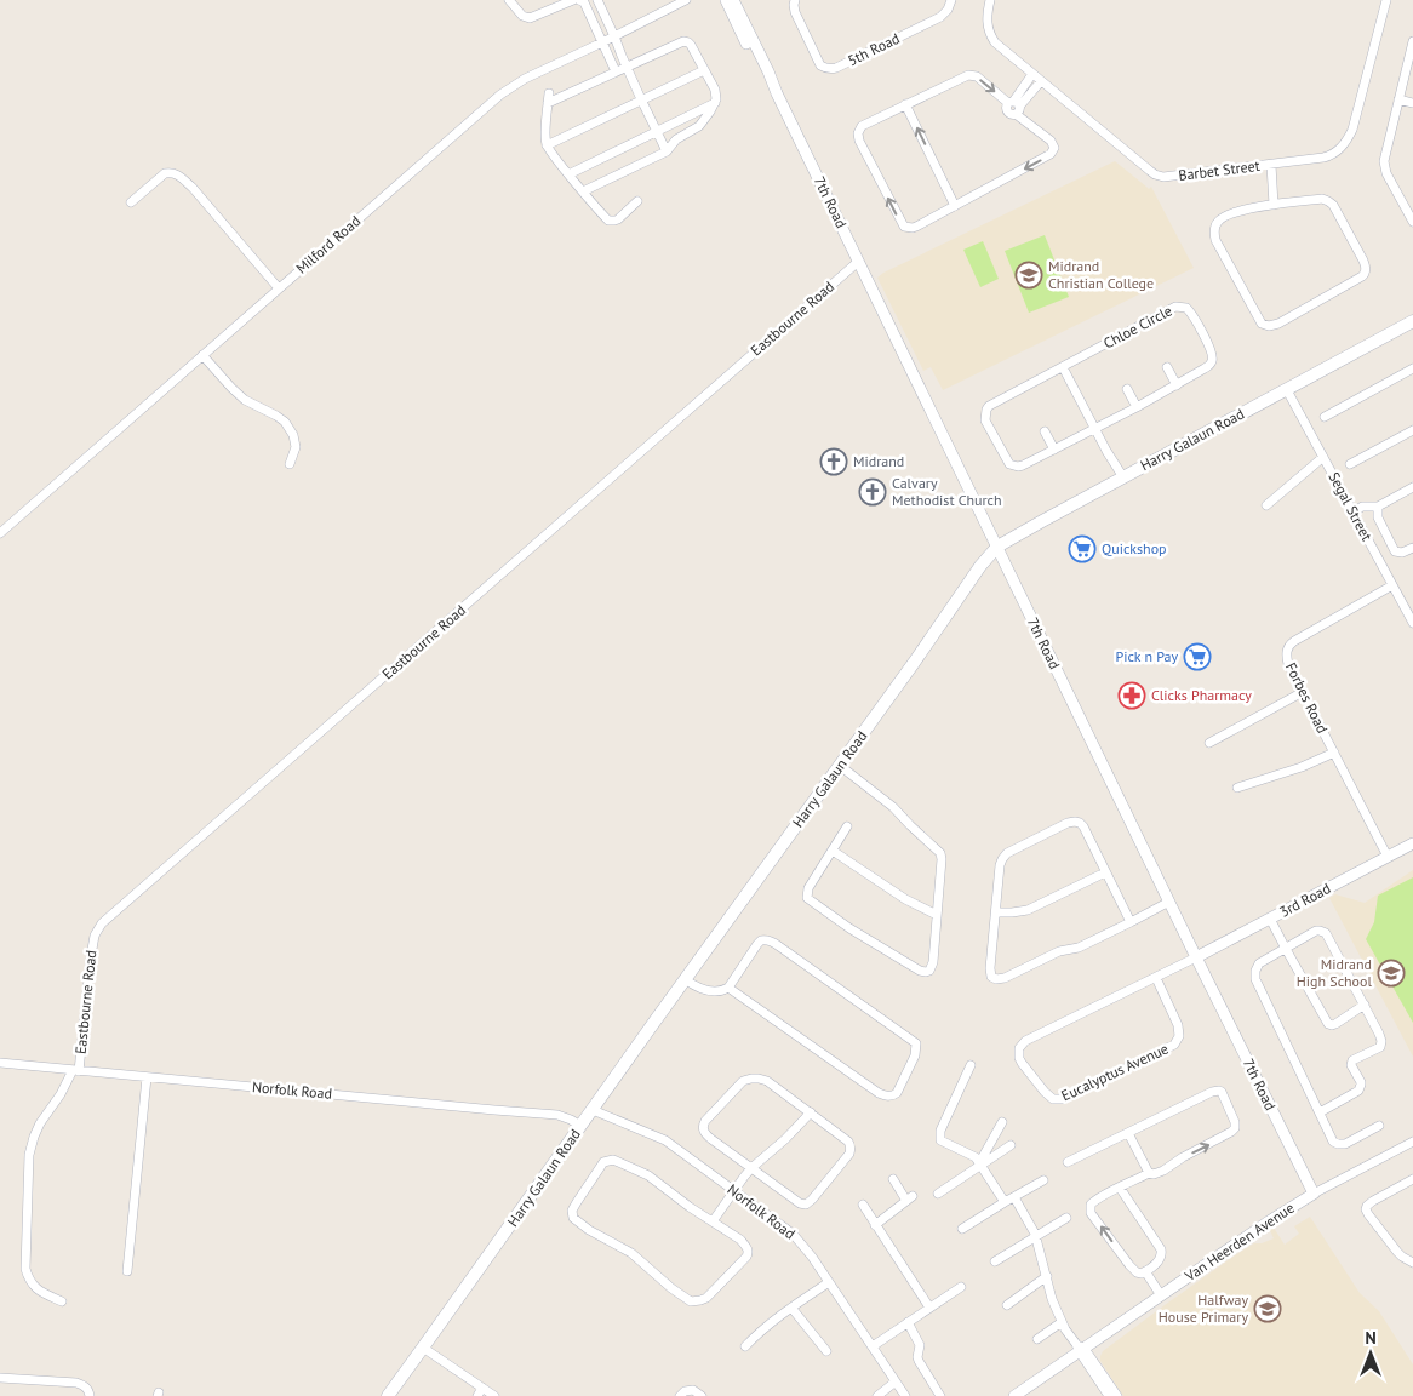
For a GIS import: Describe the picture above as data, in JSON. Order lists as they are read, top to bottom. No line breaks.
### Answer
{"streets":{"main road":["Harry Galaun Road"],"street":["5th Road","Barbet Street","7th Road","Milford Road","Eastbourne Road","Chloe Circle","Segal Street","Forbes Road","3rd Road","Eucalyptus Avenue","Norfolk Road","Van Heerden Avenue"]},"crossings":[["7th Road","Eastbourne Road"],["7th Road","Harry Galaun Road"],["7th Road","3rd Road"],["7th Road","Eucalyptus Avenue"],["7th Road","Van Heerden Avenue"],["Eastbourne Road","Norfolk Road"],["Harry Galaun Road","Segal Street"],["Harry Galaun Road","Norfolk Road"],["Segal Street","Forbes Road"],["Forbes Road","3rd Road"],["3rd Road","Eucalyptus Avenue"]],"places":{"school or university":["Midrand Christian College","Midrand High School","Halfway House Primary"],"church":["Midrand","Calvary Methodist Church"],"supermarket":["Quickshop","Pick n Pay"],"pharmacy":["Clicks Pharmacy"]},"north":"top"}
